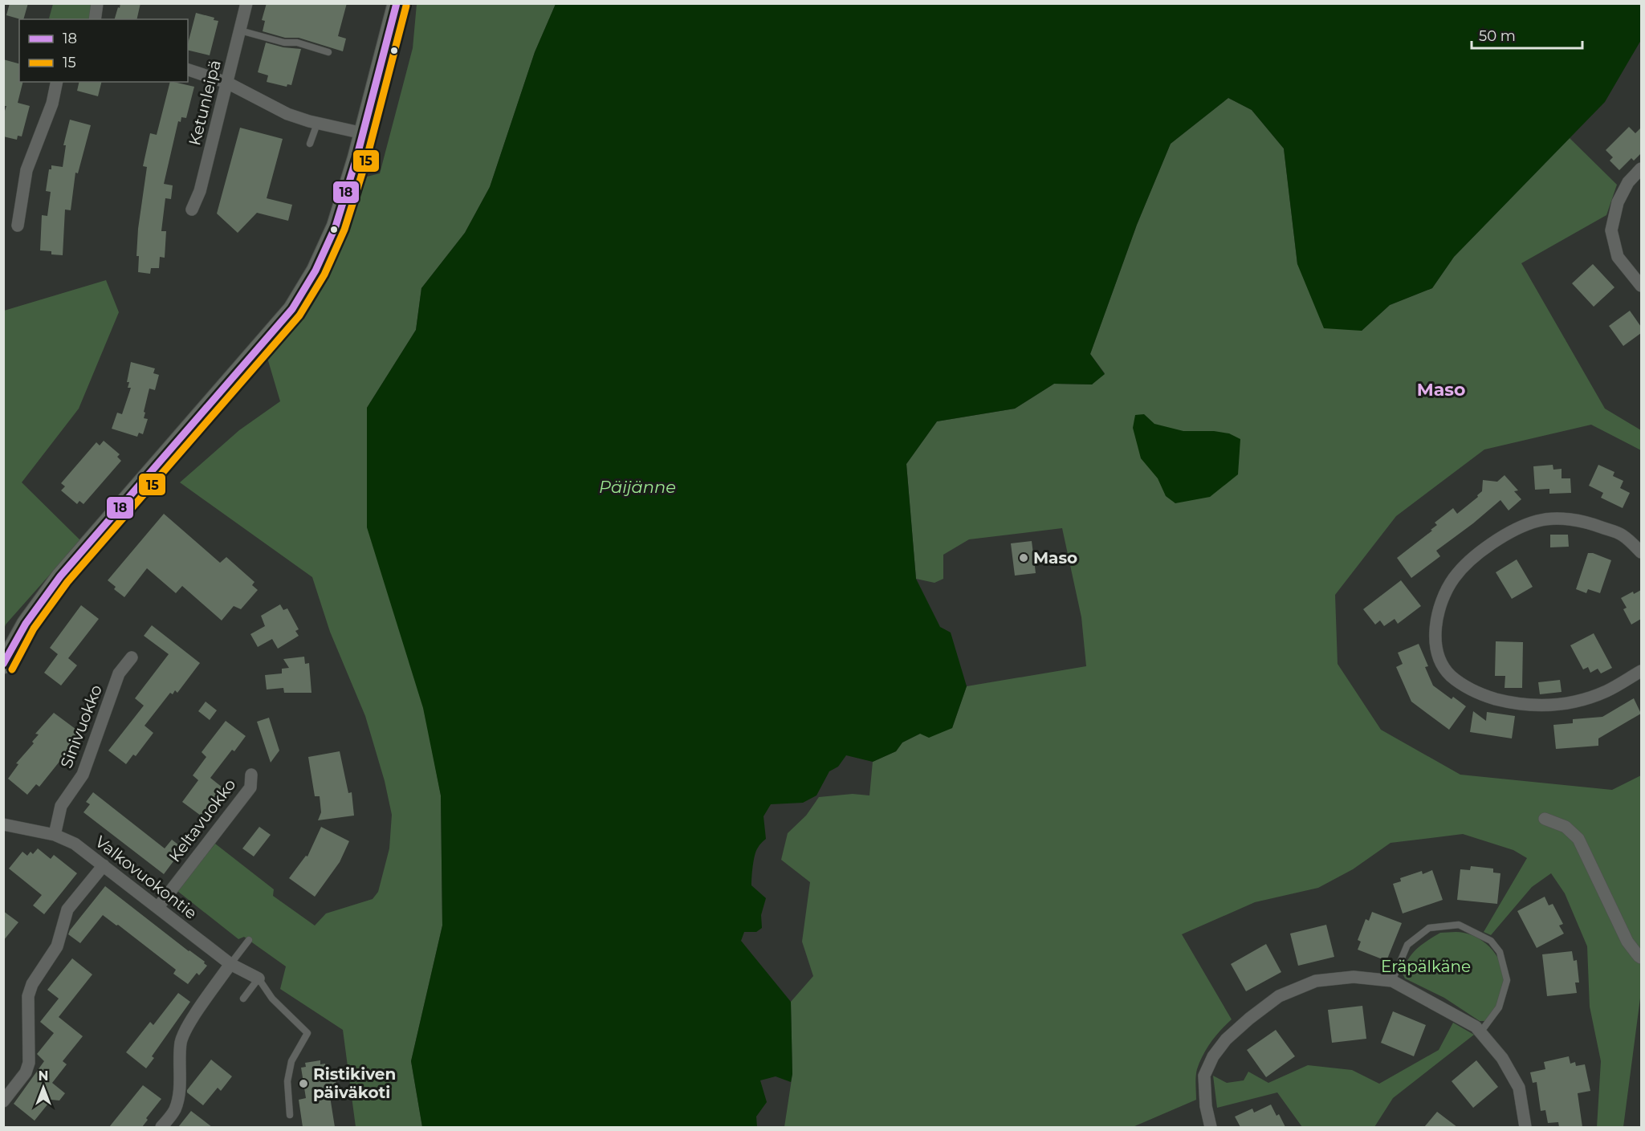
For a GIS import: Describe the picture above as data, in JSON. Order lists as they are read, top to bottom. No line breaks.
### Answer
{"streets":{"street":["Ketunleipä","Sinivuokko","Keltavuokko","Valkovuokontie"]},"crossings":[["Sinivuokko","Valkovuokontie"],["Keltavuokko","Valkovuokontie"]],"districts":["Maso"],"water":["Päijänne"],"parks":["Eräpälkäne"],"places":["Maso","Ristikiven päiväkoti"],"lines":["transit line 18","transit line 15"],"legend":["18","15"],"scale_bar":"50 m","north":"top"}
